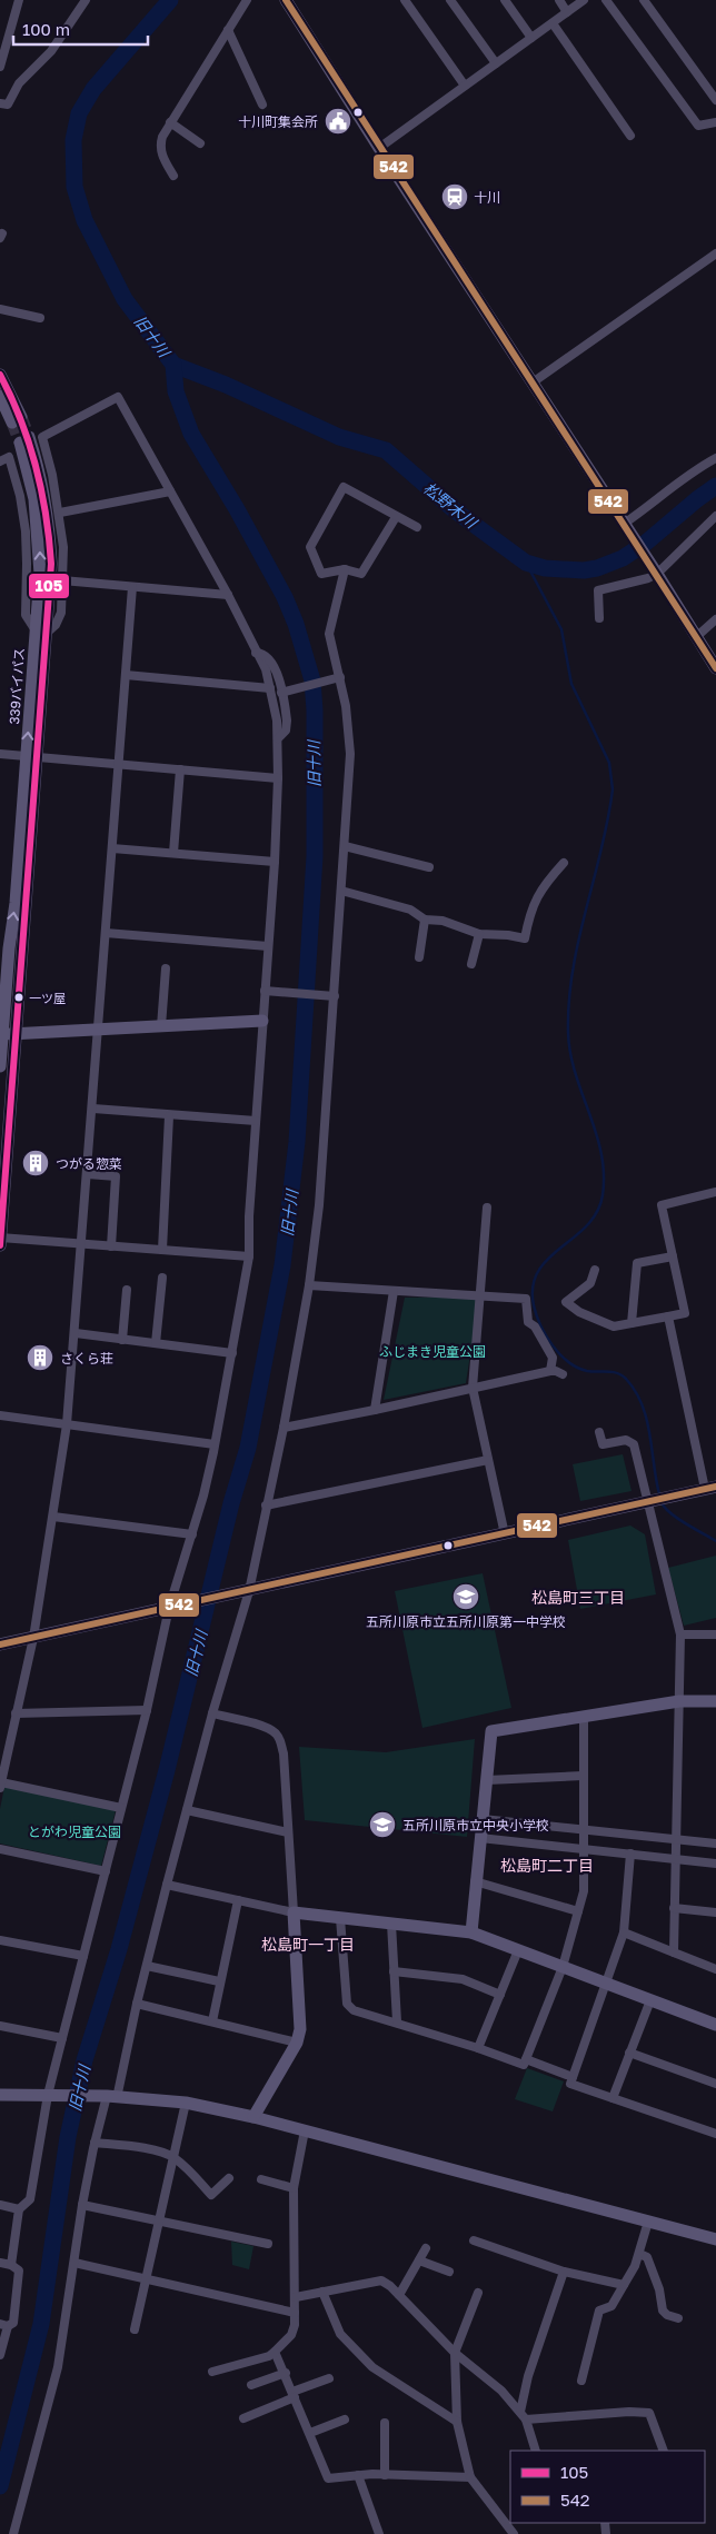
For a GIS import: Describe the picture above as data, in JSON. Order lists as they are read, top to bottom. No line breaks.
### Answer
{"districts":["松島町三丁目","松島町二丁目","松島町一丁目"],"water":["旧十川","松野木川"],"parks":["ふじまき児童公園","とがわ児童公園"],"places":{"public building":["十川町集会所"],"station":["十川"],"other":["一ツ屋"],"building":["つがる惣菜","さくら荘"],"school or university":["五所川原市立五所川原第一中学校","五所川原市立中央小学校"]},"lines":["transit line 542","transit line 105"],"legend":["105","542"],"scale_bar":"100 m"}
